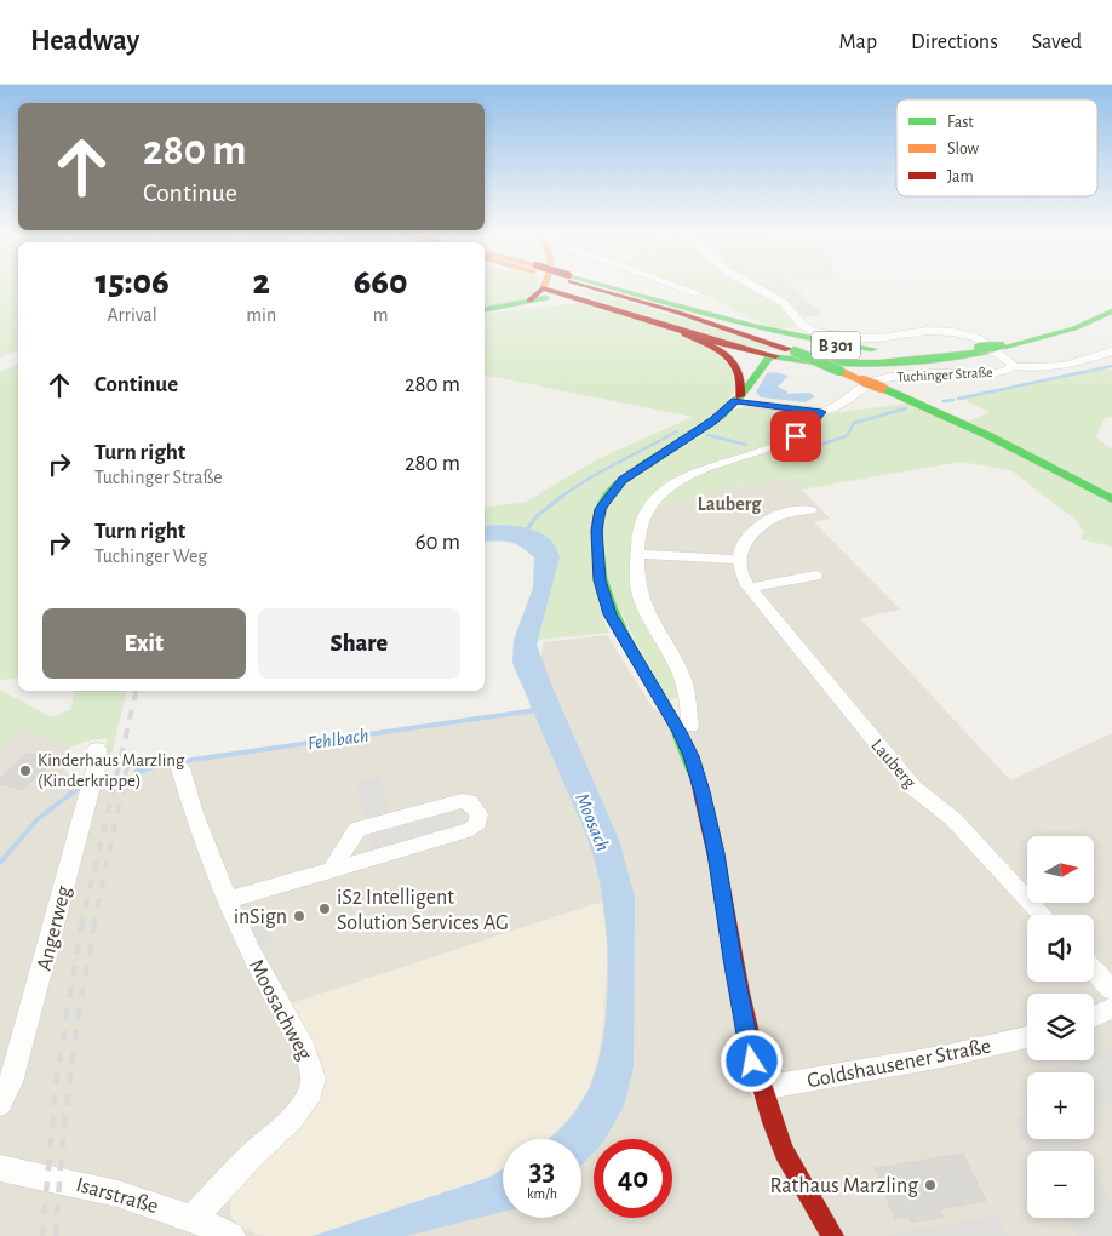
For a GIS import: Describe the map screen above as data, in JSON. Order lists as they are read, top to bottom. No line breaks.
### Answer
{"streets":{"main road":["B 301"],"street":["Tuchinger Straße","Lauberg","Angerweg","Moosachweg","Goldshausener Straße","Isarstraße"]},"crossings":[["Moosachweg","Isarstraße"]],"districts":["Lauberg"],"water":["Fehlbach","Moosach"],"places":["Kinderhaus Marzling (Kinderkrippe)","iS2 Intelligent Solution Services AG","inSign","Rathaus Marzling"],"legend":["Fast","Slow","Jam"],"north":"right","page":{"header":"Headway","nav":["Map","Directions","Saved"],"turn":["280 m","Continue"],"eta":["15:06","Arrival","2","min","660","m"],"list":[{"name":"Continue","value":"280 m"},{"name":"Turn right","note":"Tuchinger Straße","value":"280 m"},{"name":"Turn right","note":"Tuchinger Weg","value":"60 m"}],"buttons":["Exit","Share"],"map_buttons":["+","−"],"speed":"33 km/h","limit":"40"}}
